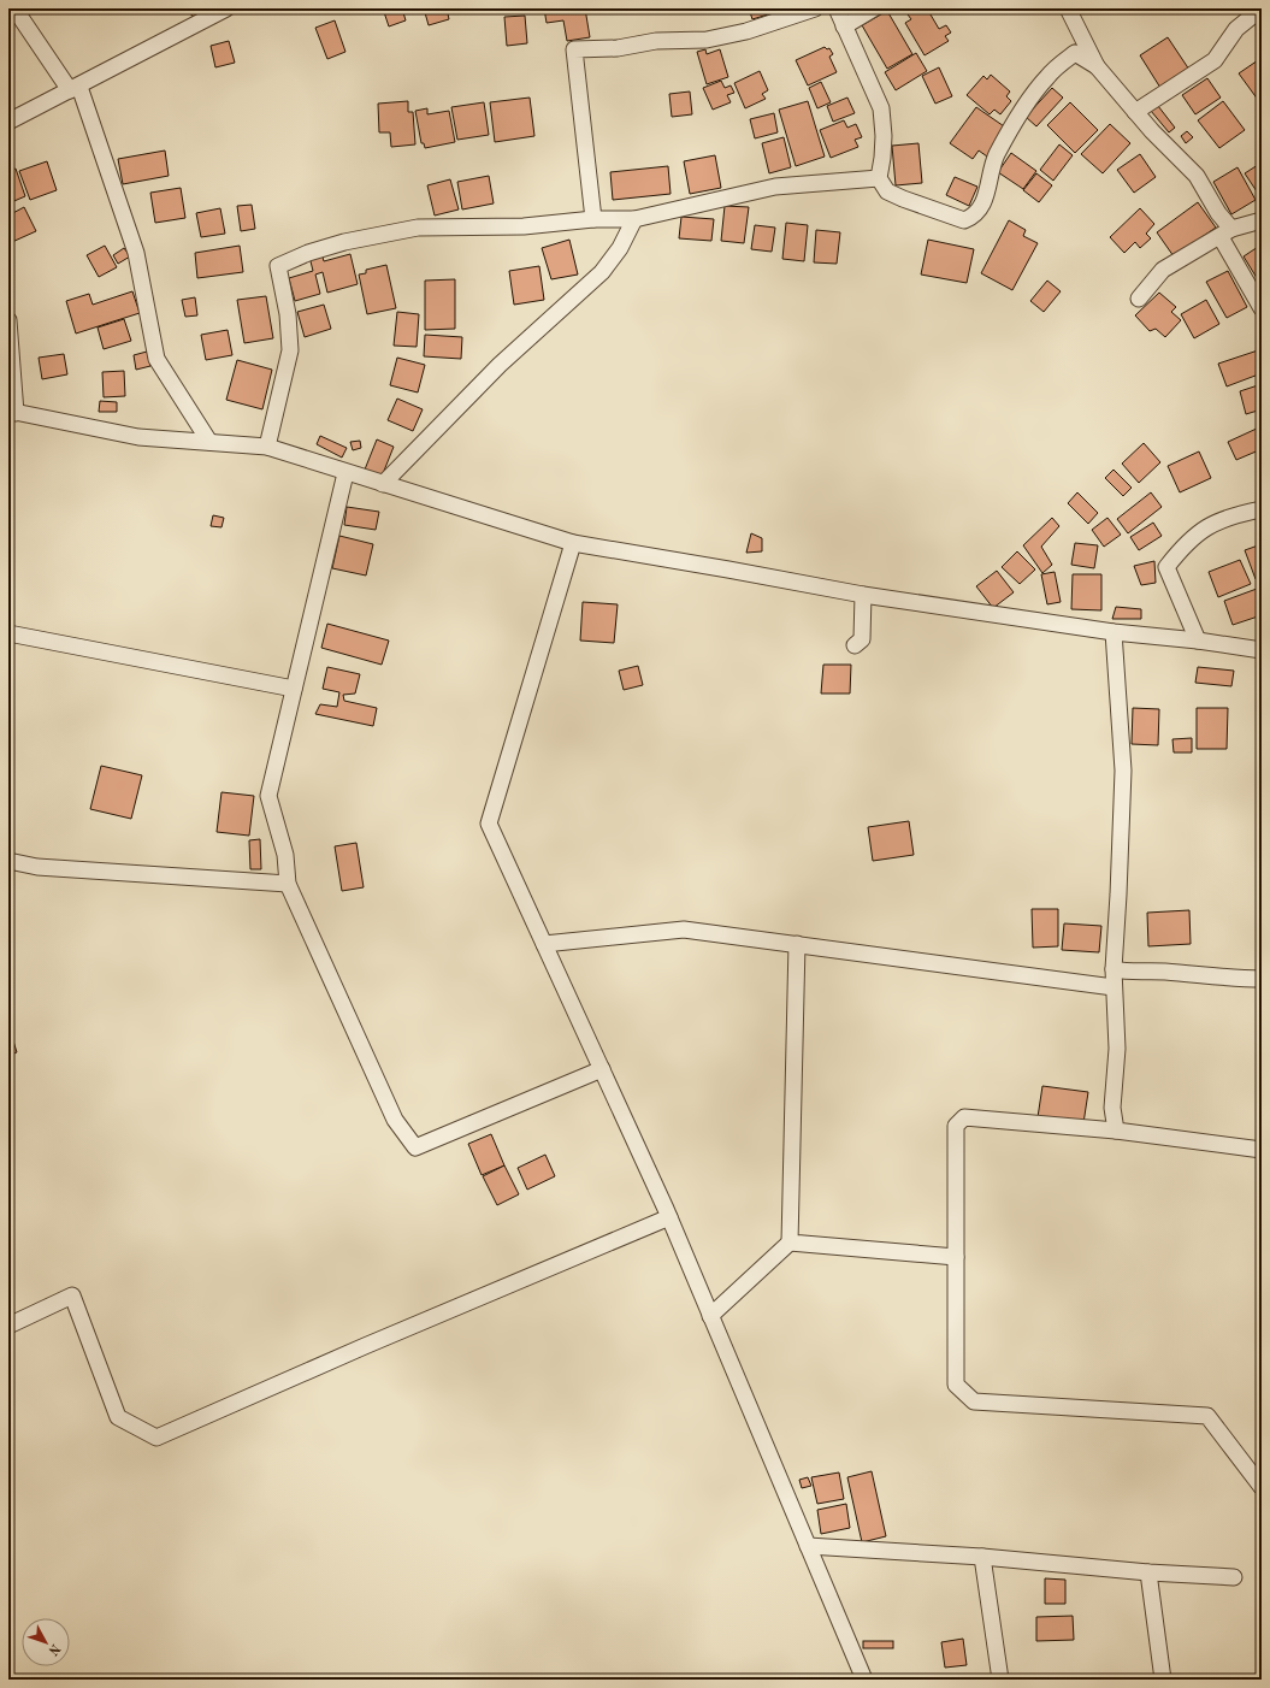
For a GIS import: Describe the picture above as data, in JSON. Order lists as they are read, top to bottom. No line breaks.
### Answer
{"north":"bottom right"}
